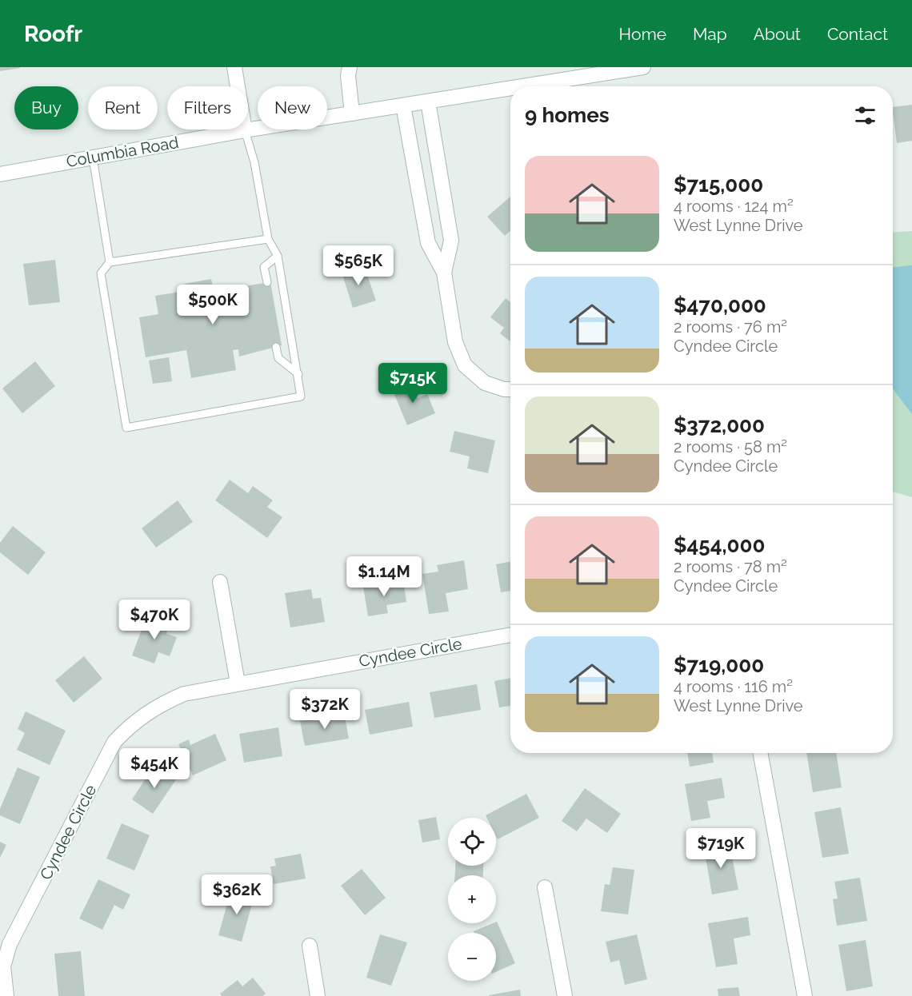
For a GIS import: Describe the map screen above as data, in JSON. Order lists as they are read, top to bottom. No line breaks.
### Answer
{"streets":{"street":["Columbia Road","Cyndee Circle"]},"page":{"header":"Roofr","nav":["Home","Map","About","Contact"],"chip":["Buy","Rent","Filters","New"],"heading":"9 homes","list":[{"name":"$715,000","note":"4 rooms · 124 m² · West Lynne Drive"},{"name":"$470,000","note":"2 rooms · 76 m² · Cyndee Circle"},{"name":"$372,000","note":"2 rooms · 58 m² · Cyndee Circle"},{"name":"$454,000","note":"2 rooms · 78 m² · Cyndee Circle"},{"name":"$719,000","note":"4 rooms · 116 m² · West Lynne Drive"}],"price":["$565K","$500K","$715K","$1.14M","$470K","$372K","$454K","$719K","$362K"],"map_buttons":["+","−"]}}
